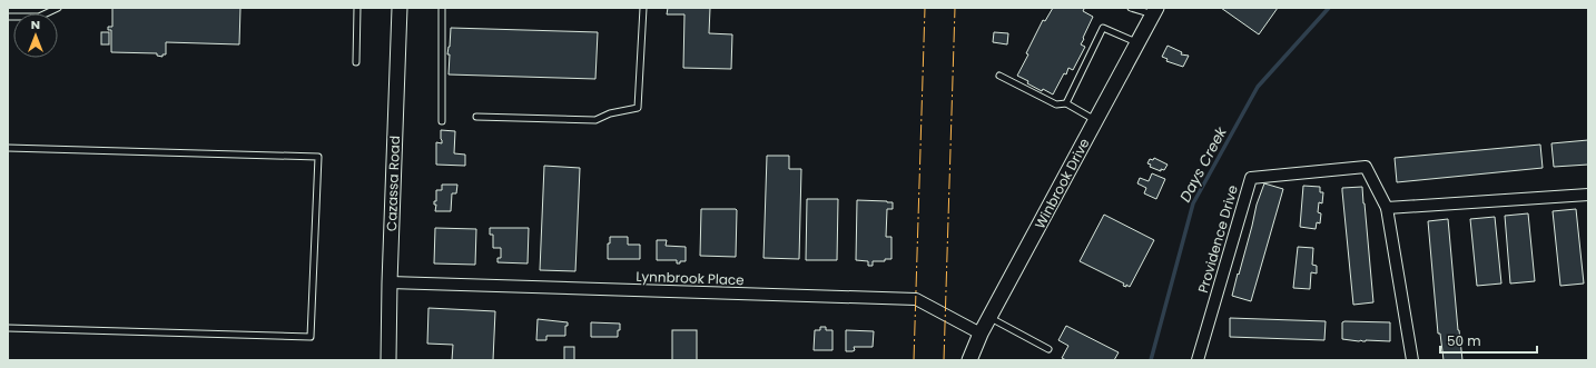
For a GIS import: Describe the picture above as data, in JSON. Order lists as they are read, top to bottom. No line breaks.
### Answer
{"streets":{"street":["Cazassa Road","Winbrook Drive","Providence Drive","Lynnbrook Place"]},"crossings":[["Cazassa Road","Lynnbrook Place"],["Winbrook Drive","Lynnbrook Place"]],"water":["Days Creek"],"scale_bar":"50 m","north":"top"}
